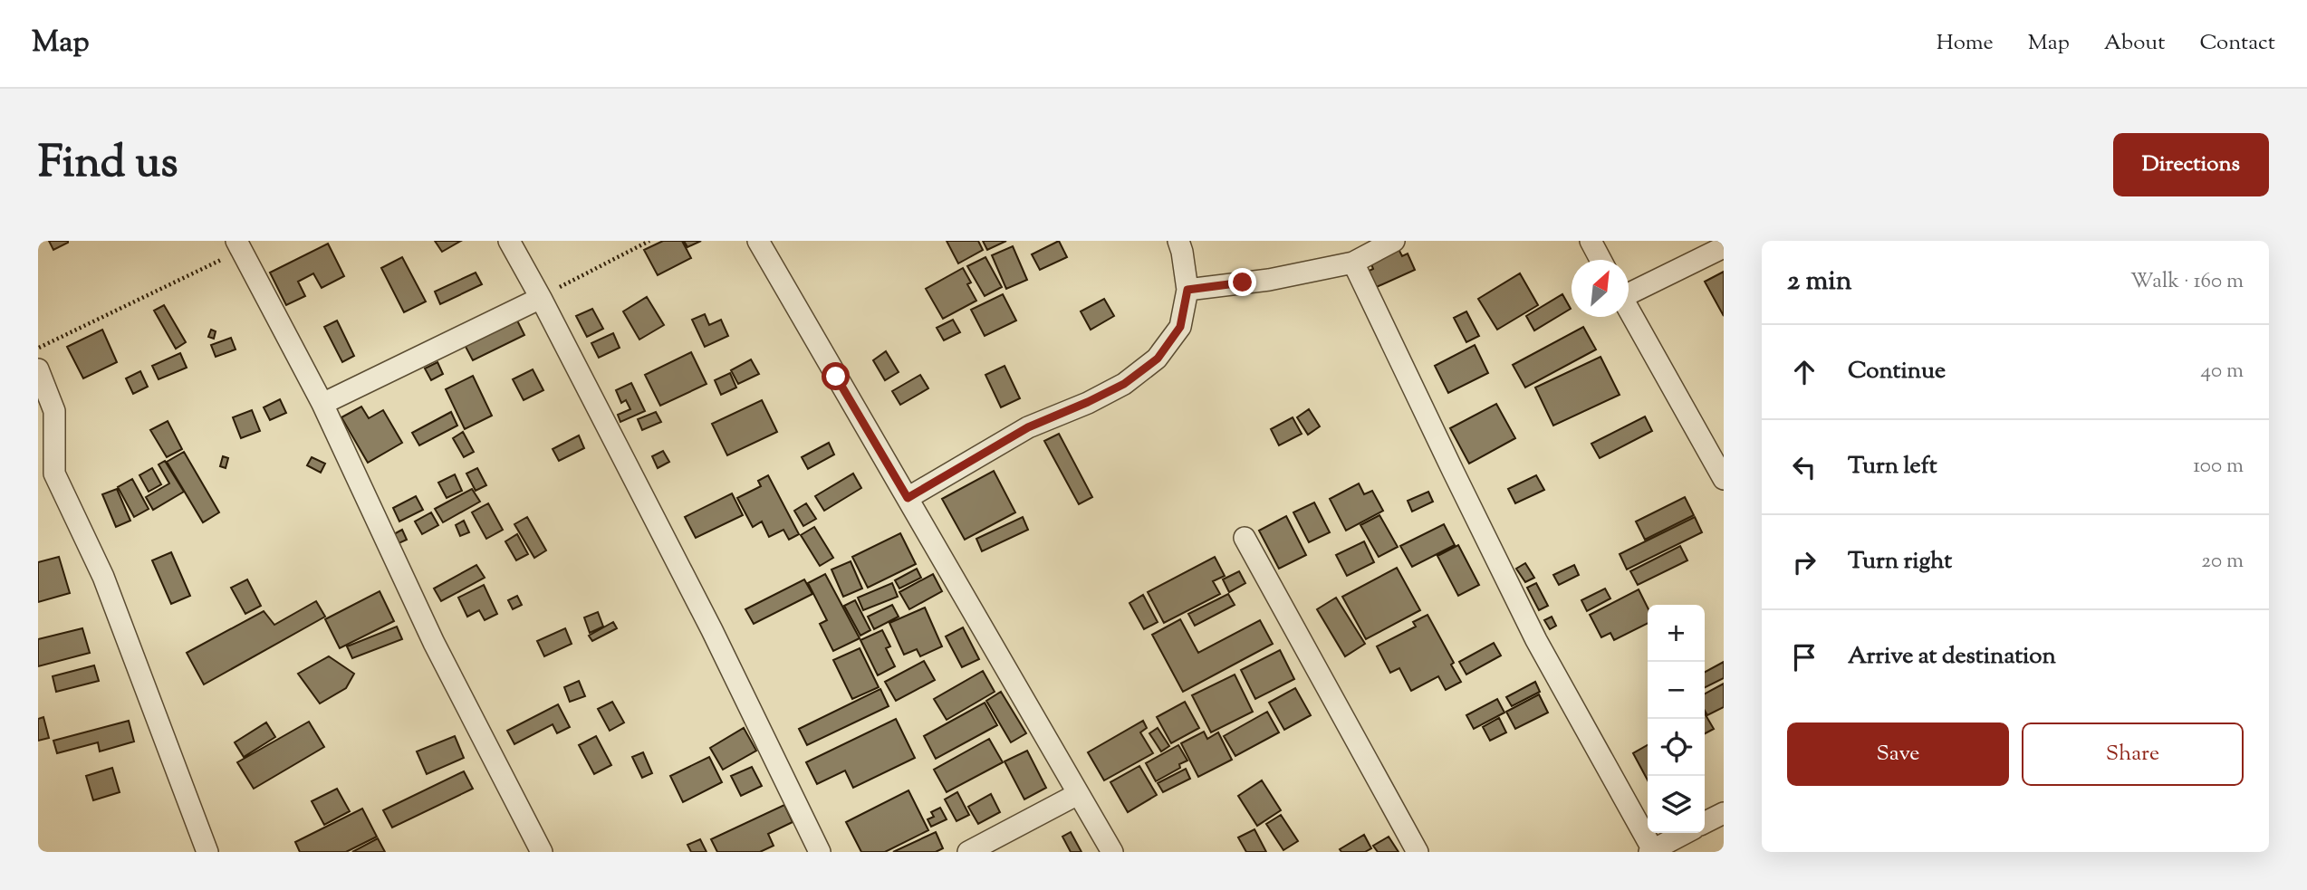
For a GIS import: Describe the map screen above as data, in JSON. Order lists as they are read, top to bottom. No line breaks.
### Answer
{"north":"top right","page":{"header":"Map","nav":["Home","Map","About","Contact"],"title":"Find us","buttons":["Directions",["Save","Share"]],"heading":["2 min","Walk · 160 m"],"list":[["Continue","40 m"],["Turn left","100 m"],["Turn right","20 m"],"Arrive at destination"],"map_buttons":["+","−"]}}
